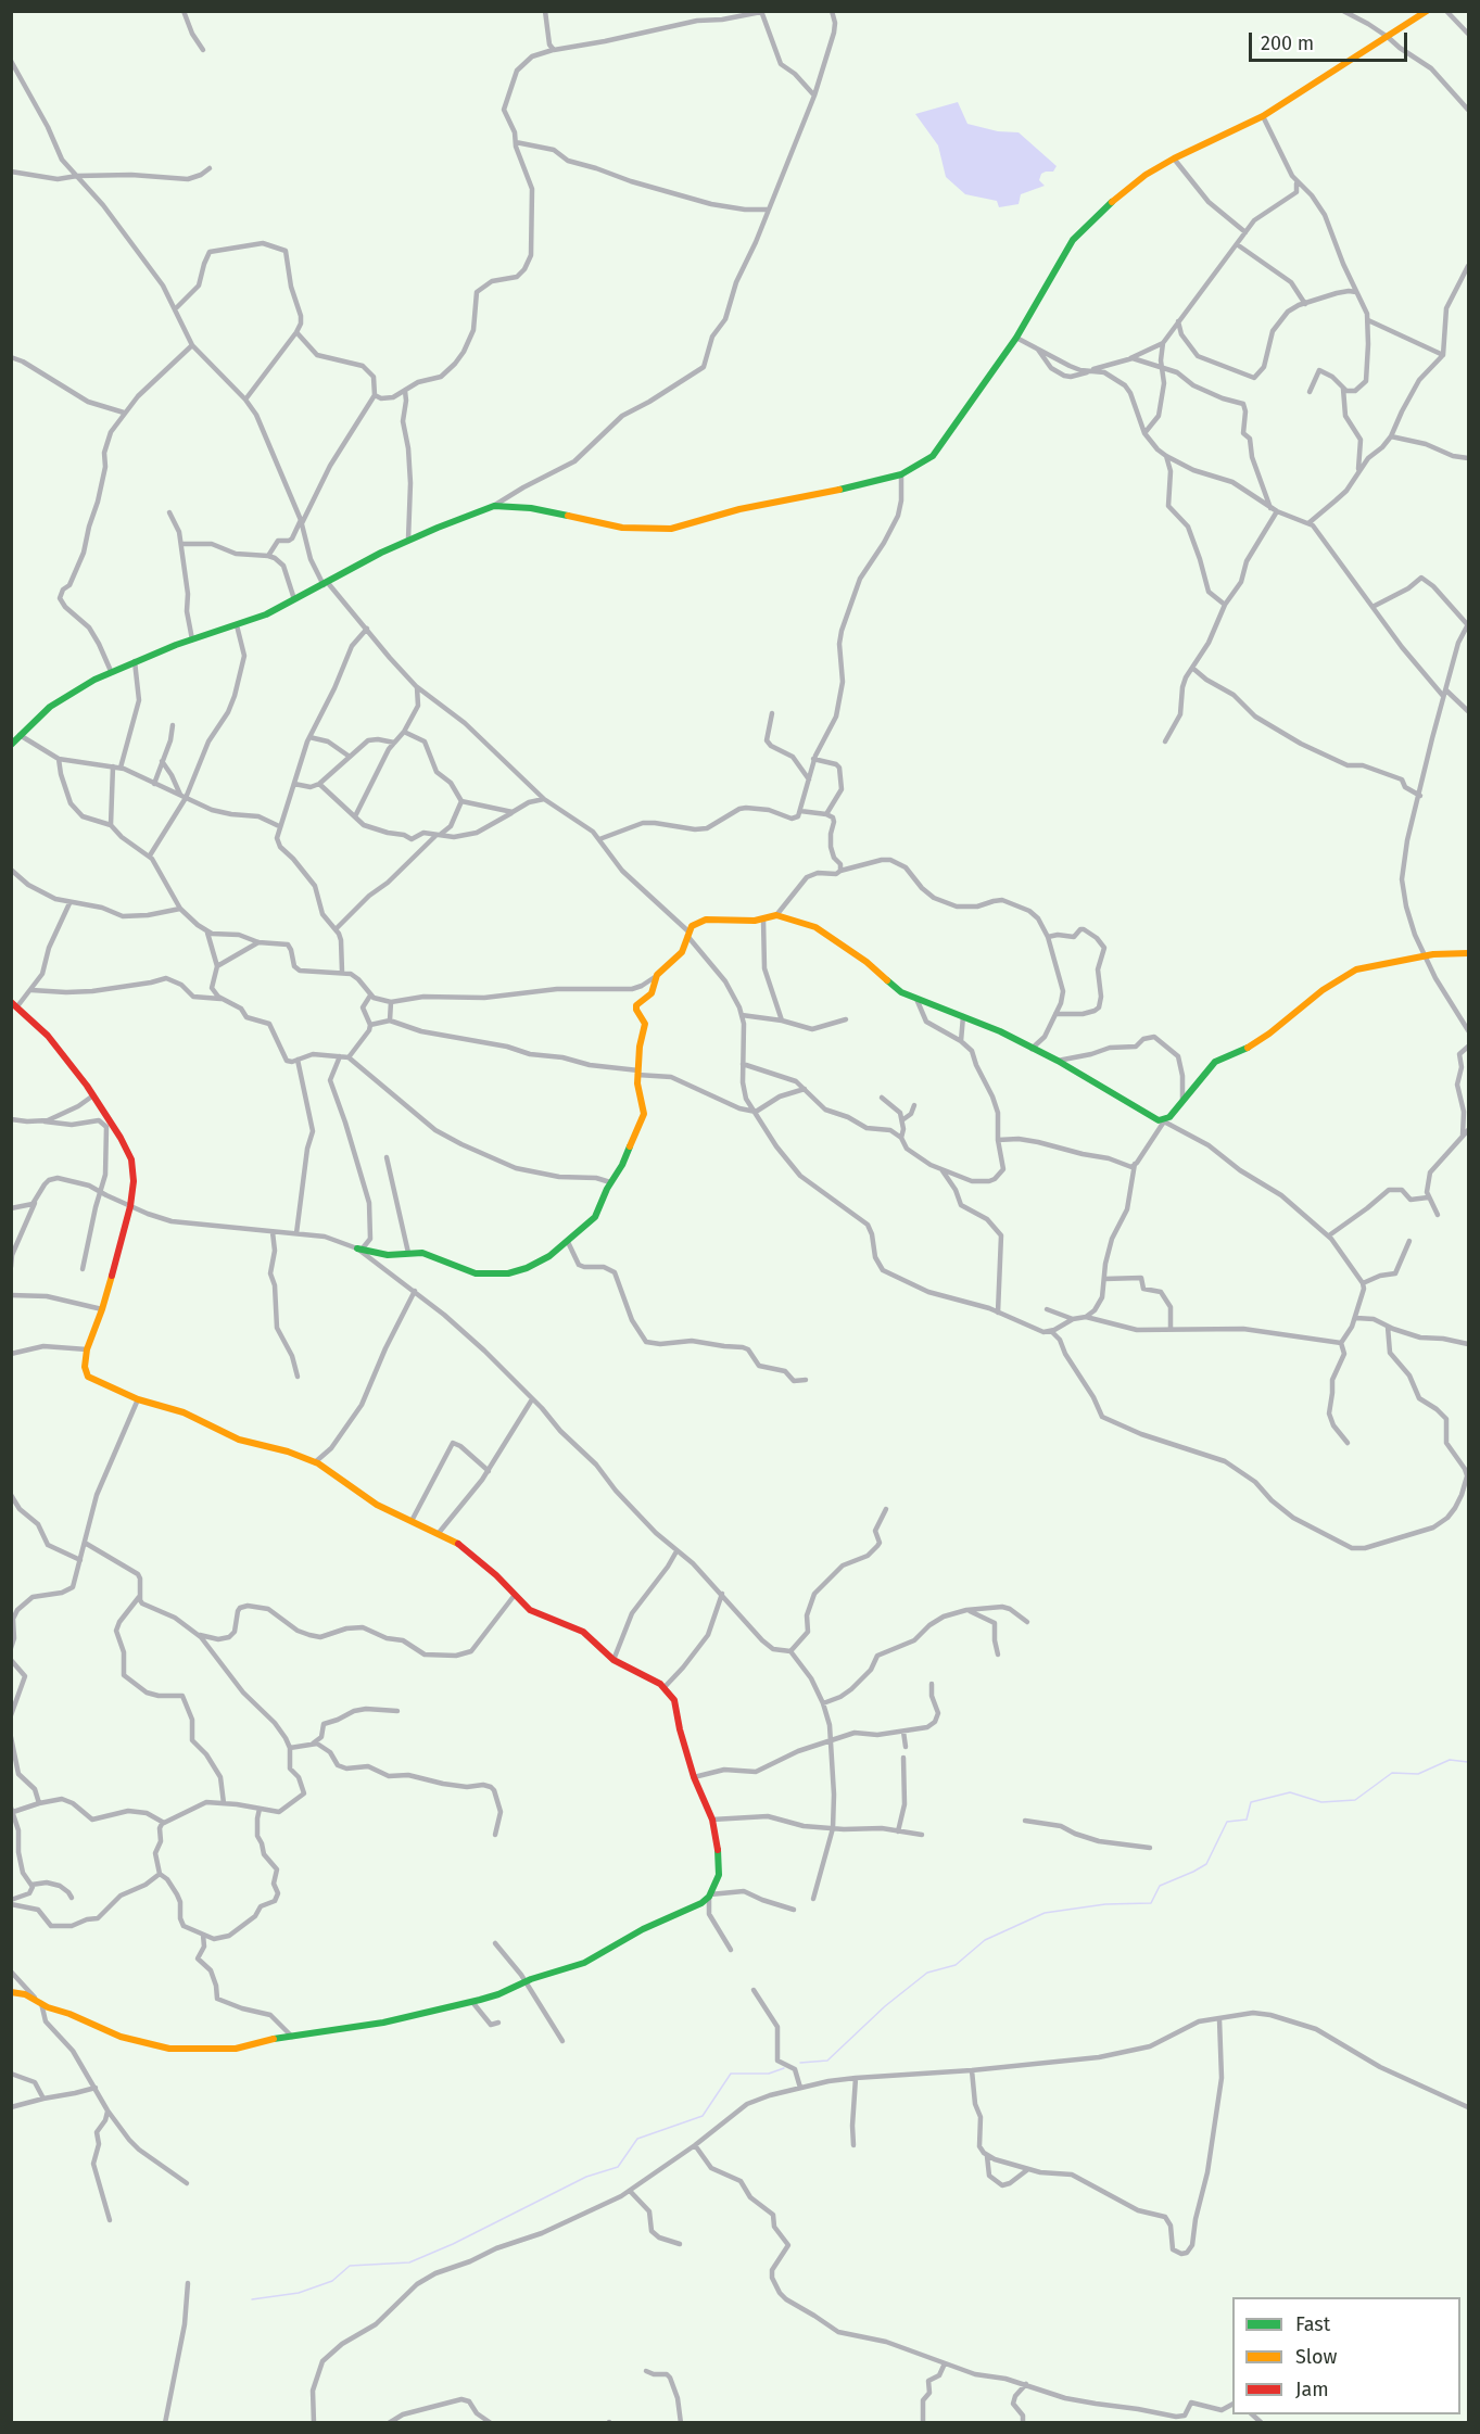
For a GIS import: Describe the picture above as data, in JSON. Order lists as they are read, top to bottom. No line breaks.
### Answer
{"legend":["Fast","Slow","Jam"],"scale_bar":"200 m"}
